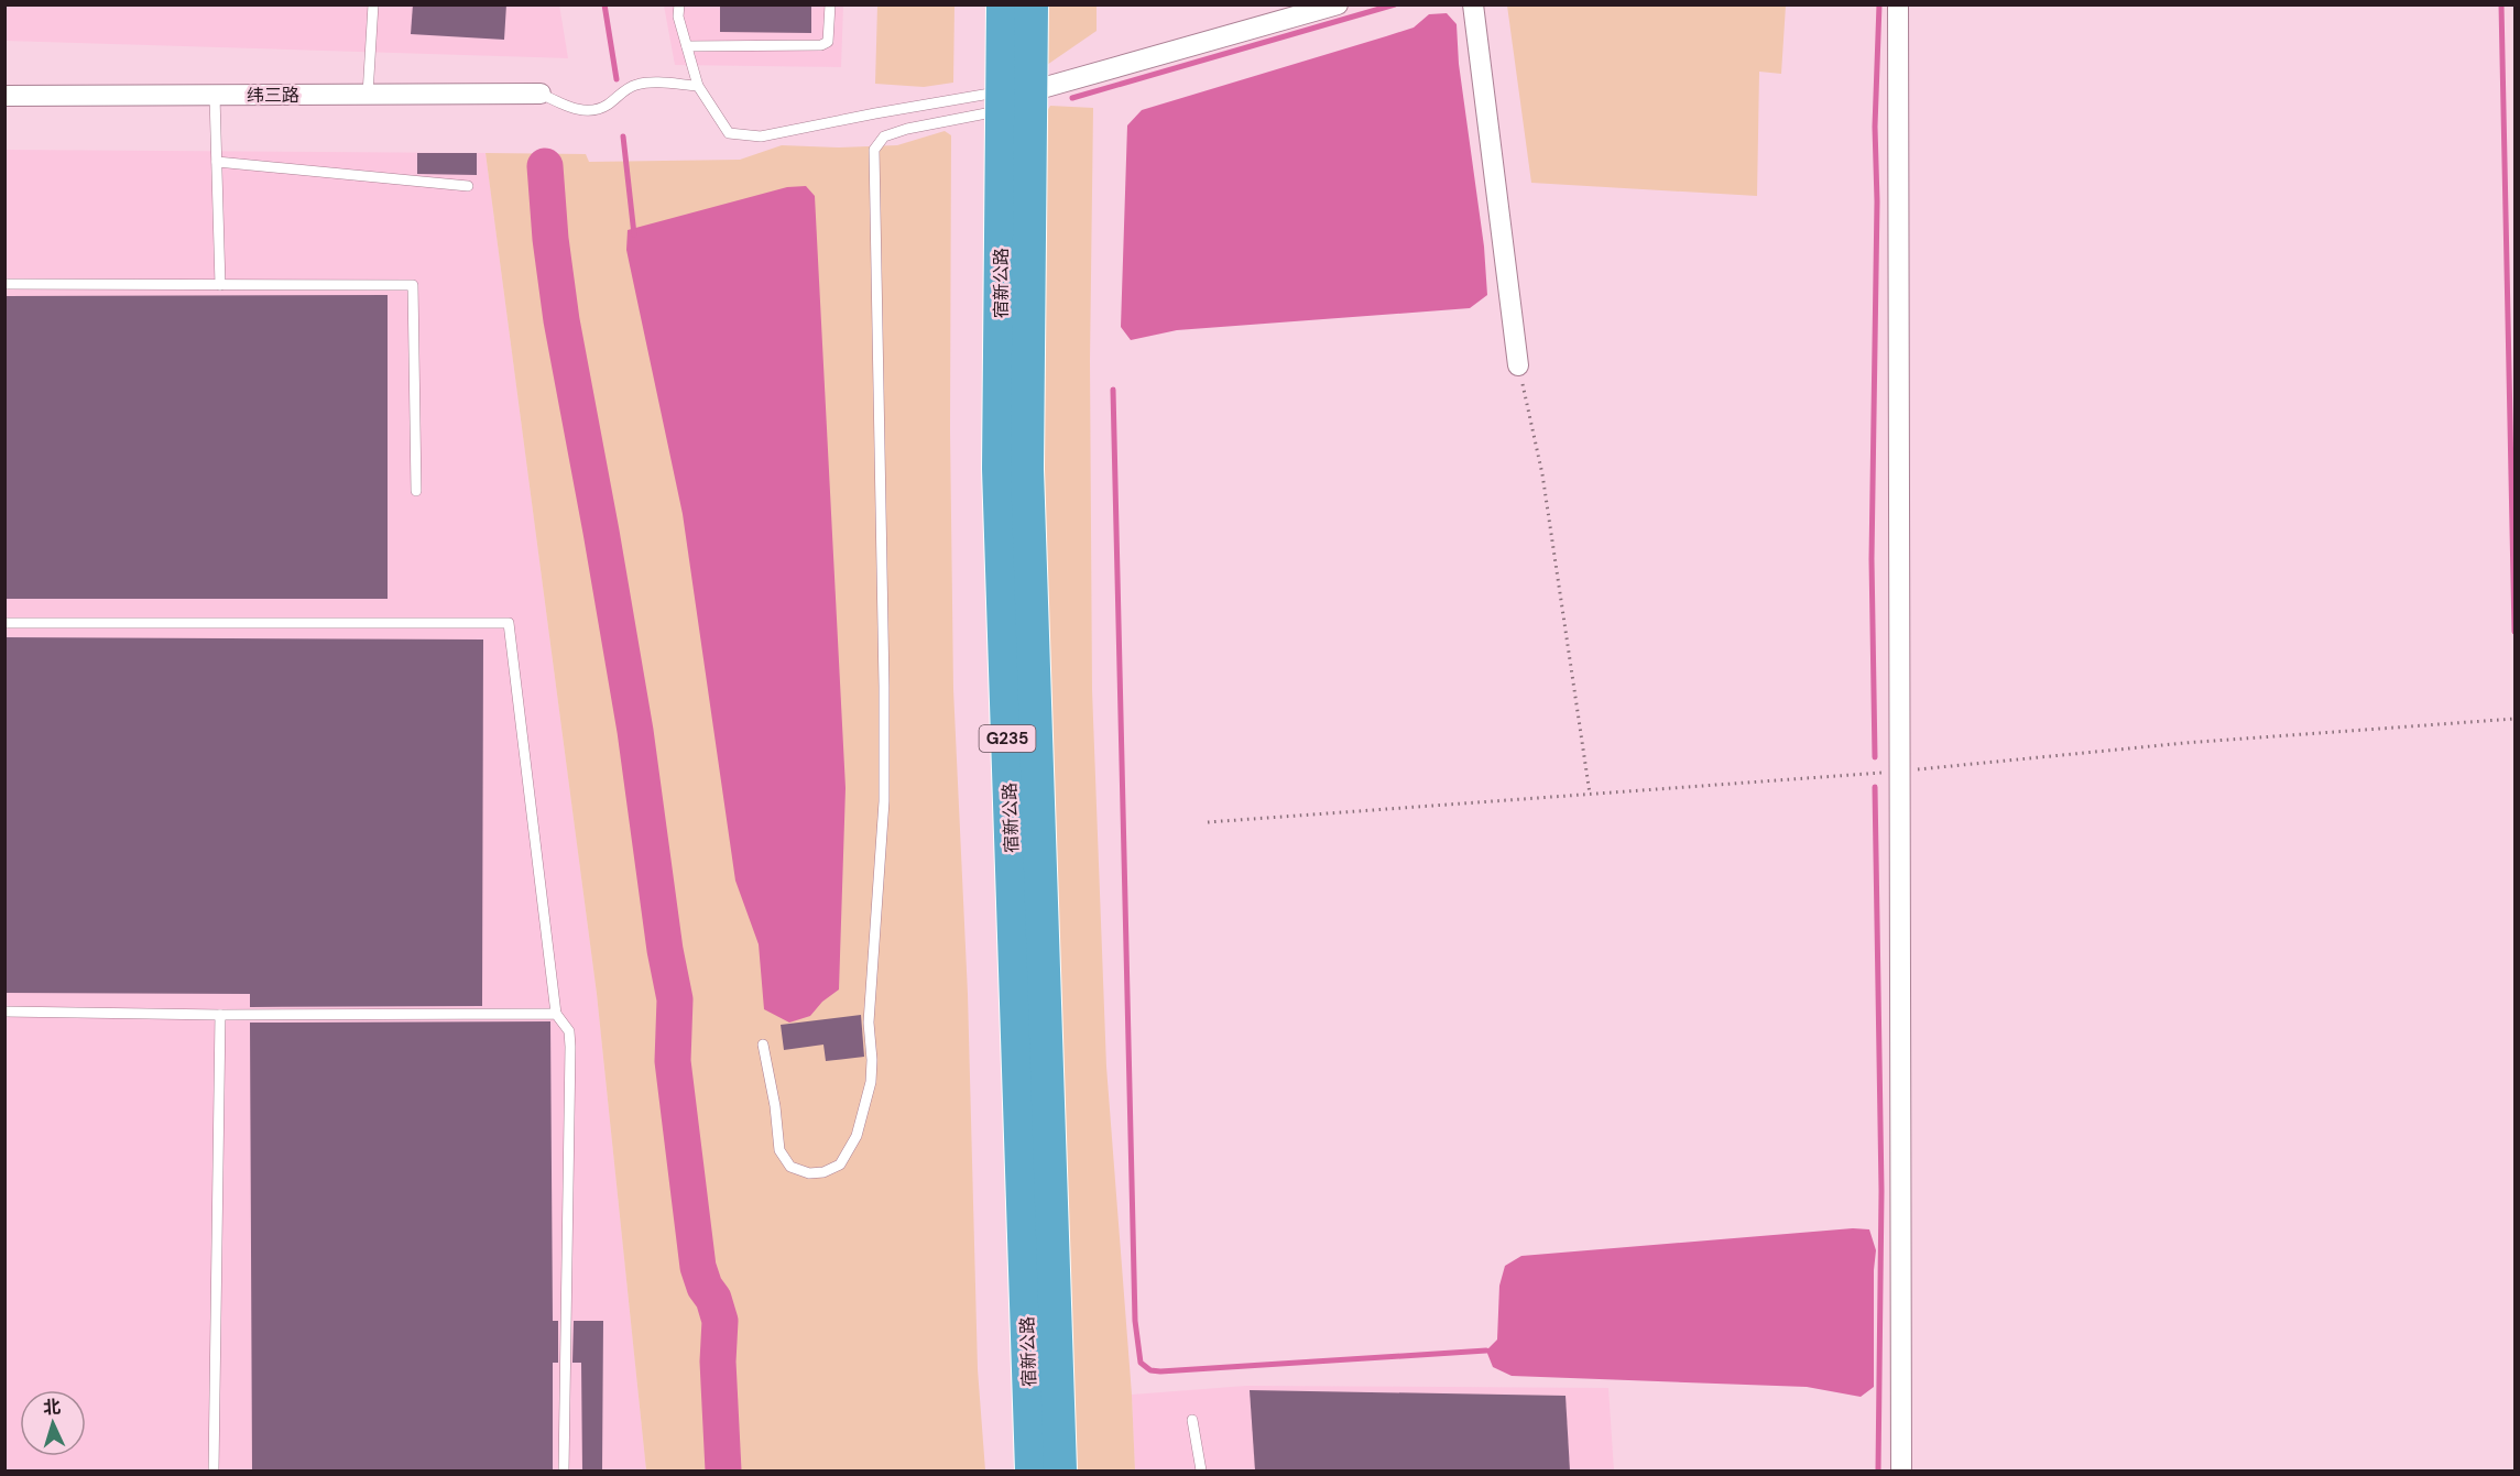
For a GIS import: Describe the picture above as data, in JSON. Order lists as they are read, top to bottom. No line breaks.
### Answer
{"streets":{"highway":["宿新公路","G235"],"street":["纬三路"]},"north":"top"}
